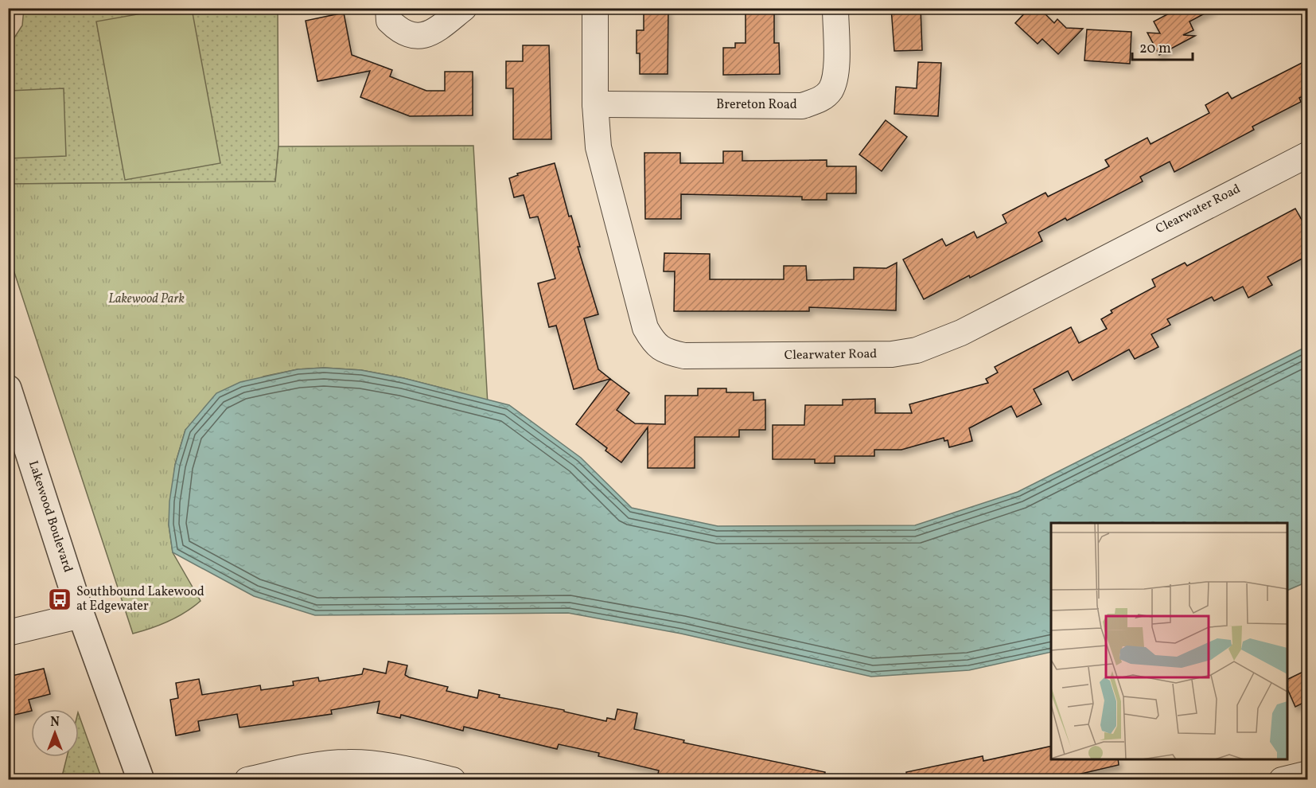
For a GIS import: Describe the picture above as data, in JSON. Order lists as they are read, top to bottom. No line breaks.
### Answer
{"streets":{"street":["Brereton Road","Clearwater Road","Lakewood Boulevard"]},"crossings":[["Brereton Road","Clearwater Road"]],"parks":["Lakewood Park"],"places":{"bus stop":["Southbound Lakewood at Edgewater"]},"scale_bar":"20 m","north":"top"}
